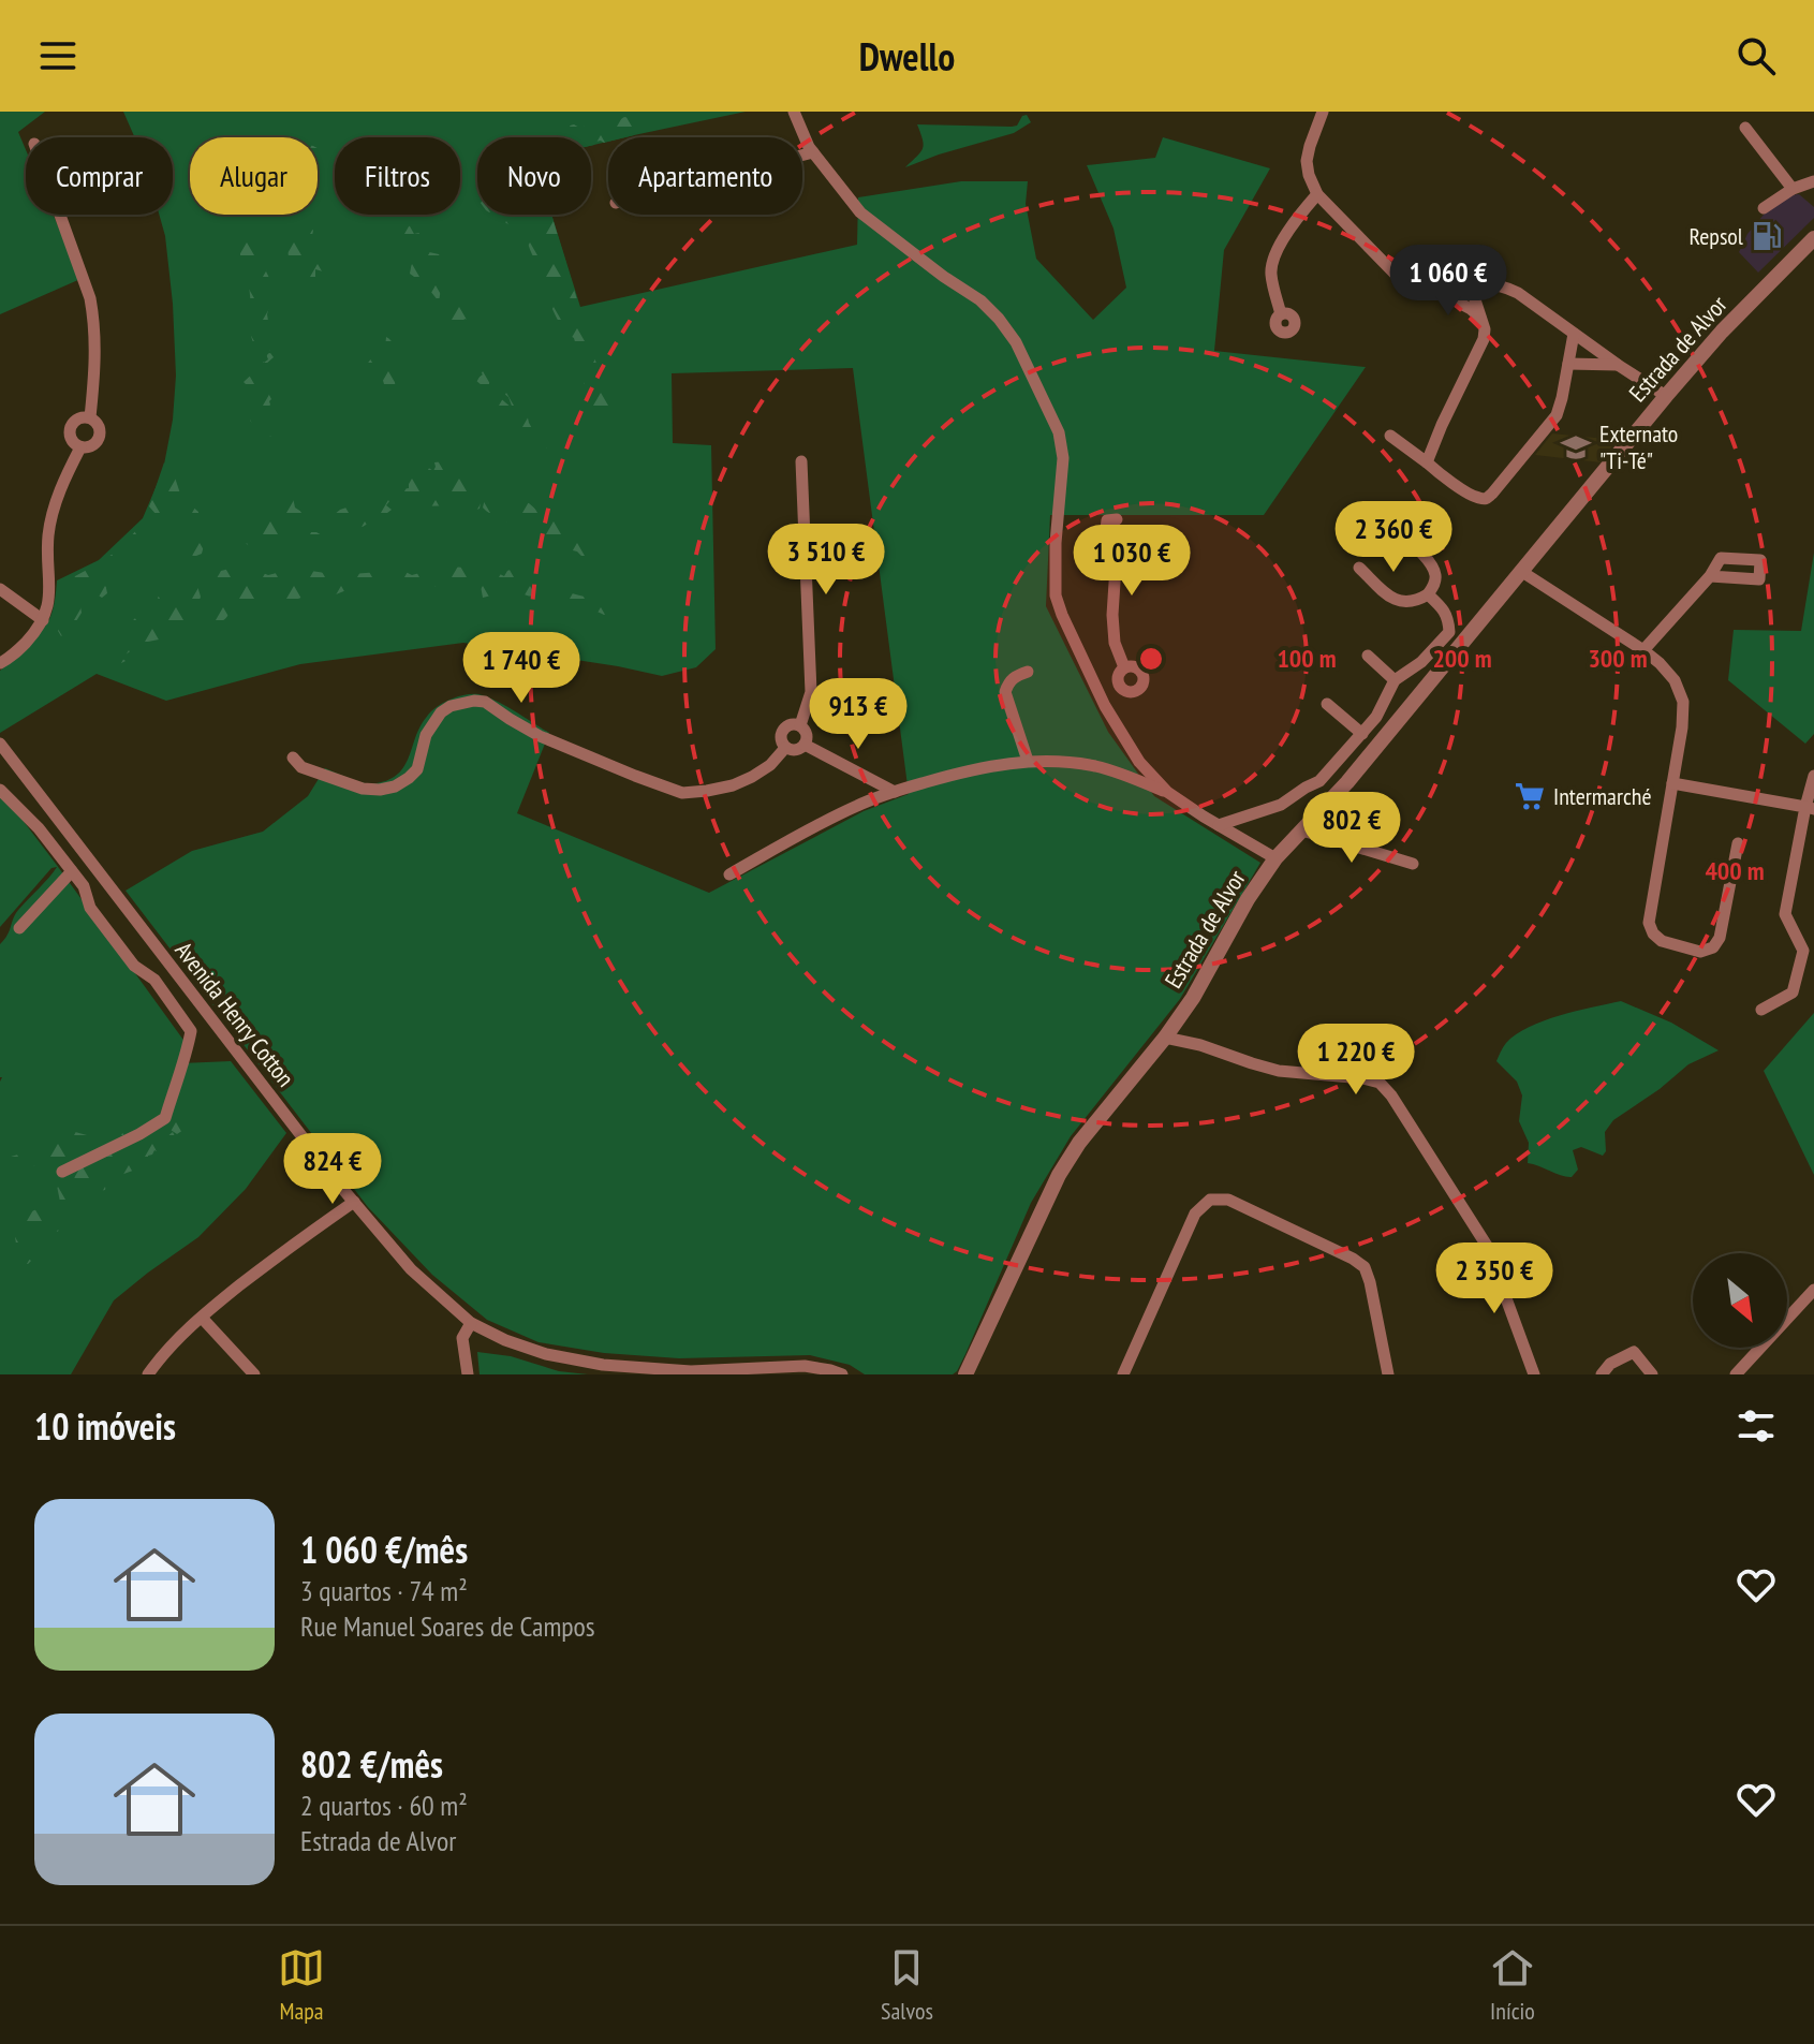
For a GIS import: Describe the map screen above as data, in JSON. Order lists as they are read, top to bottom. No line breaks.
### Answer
{"streets":{"street":["Estrada de Alvor","Avenida Henry Cotton"]},"places":{"fuel station":["Repsol"],"school or university":["Externato \"Ti-Té\""],"supermarket":["Intermarché"]},"north":"bottom right","page":{"header":"Dwello","chip":["Comprar","Alugar","Filtros","Novo","Apartamento"],"price":["1 060 €","2 360 €","3 510 €","1 030 €","1 740 €","913 €","802 €","1 220 €","824 €","2 350 €"],"heading":"10 imóveis","list":[{"name":"1 060 €/mês","note":"3 quartos · 74 m² · Rue Manuel Soares de Campos"},{"name":"802 €/mês","note":"2 quartos · 60 m² · Estrada de Alvor"}],"tabs":["Mapa","Salvos","Início"]},"rings":["100 m","200 m","300 m","400 m"]}
